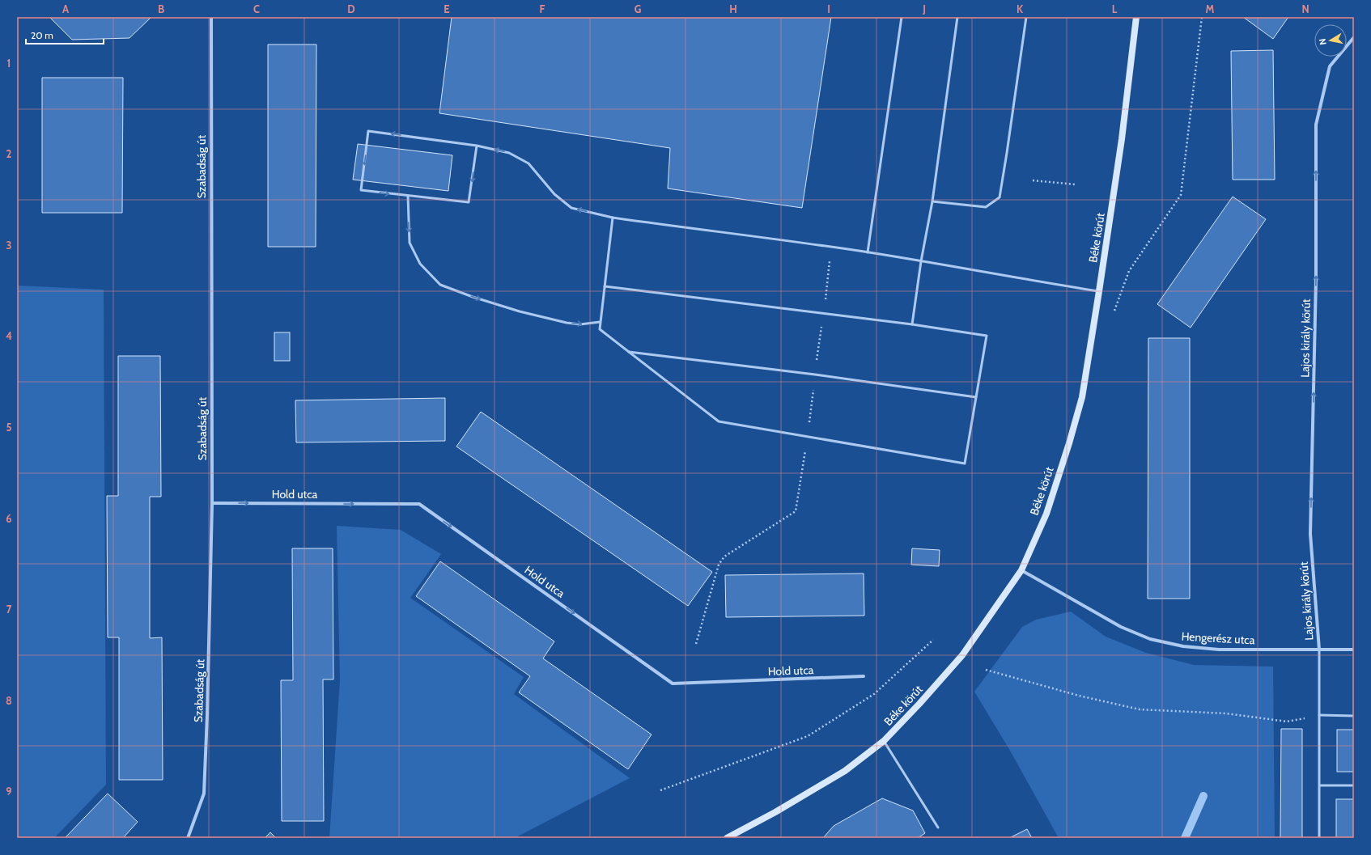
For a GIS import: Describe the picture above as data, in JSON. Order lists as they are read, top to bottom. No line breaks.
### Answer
{"streets":{"street":["Szabadság út","Béke körút","Lajos király körút","Hold utca","Hengerész utca"]},"crossings":[["Szabadság út","Hold utca"],["Béke körút","Hengerész utca"],["Lajos király körút","Hengerész utca"]],"one_way":["Lajos király körút","Hold utca"],"scale_bar":"20 m","north":"left","grid":{"columns":["A","B","C","D","E","F","G","H","I","J","K","L","M","N"],"rows":["1","2","3","4","5","6","7","8","9"]}}
